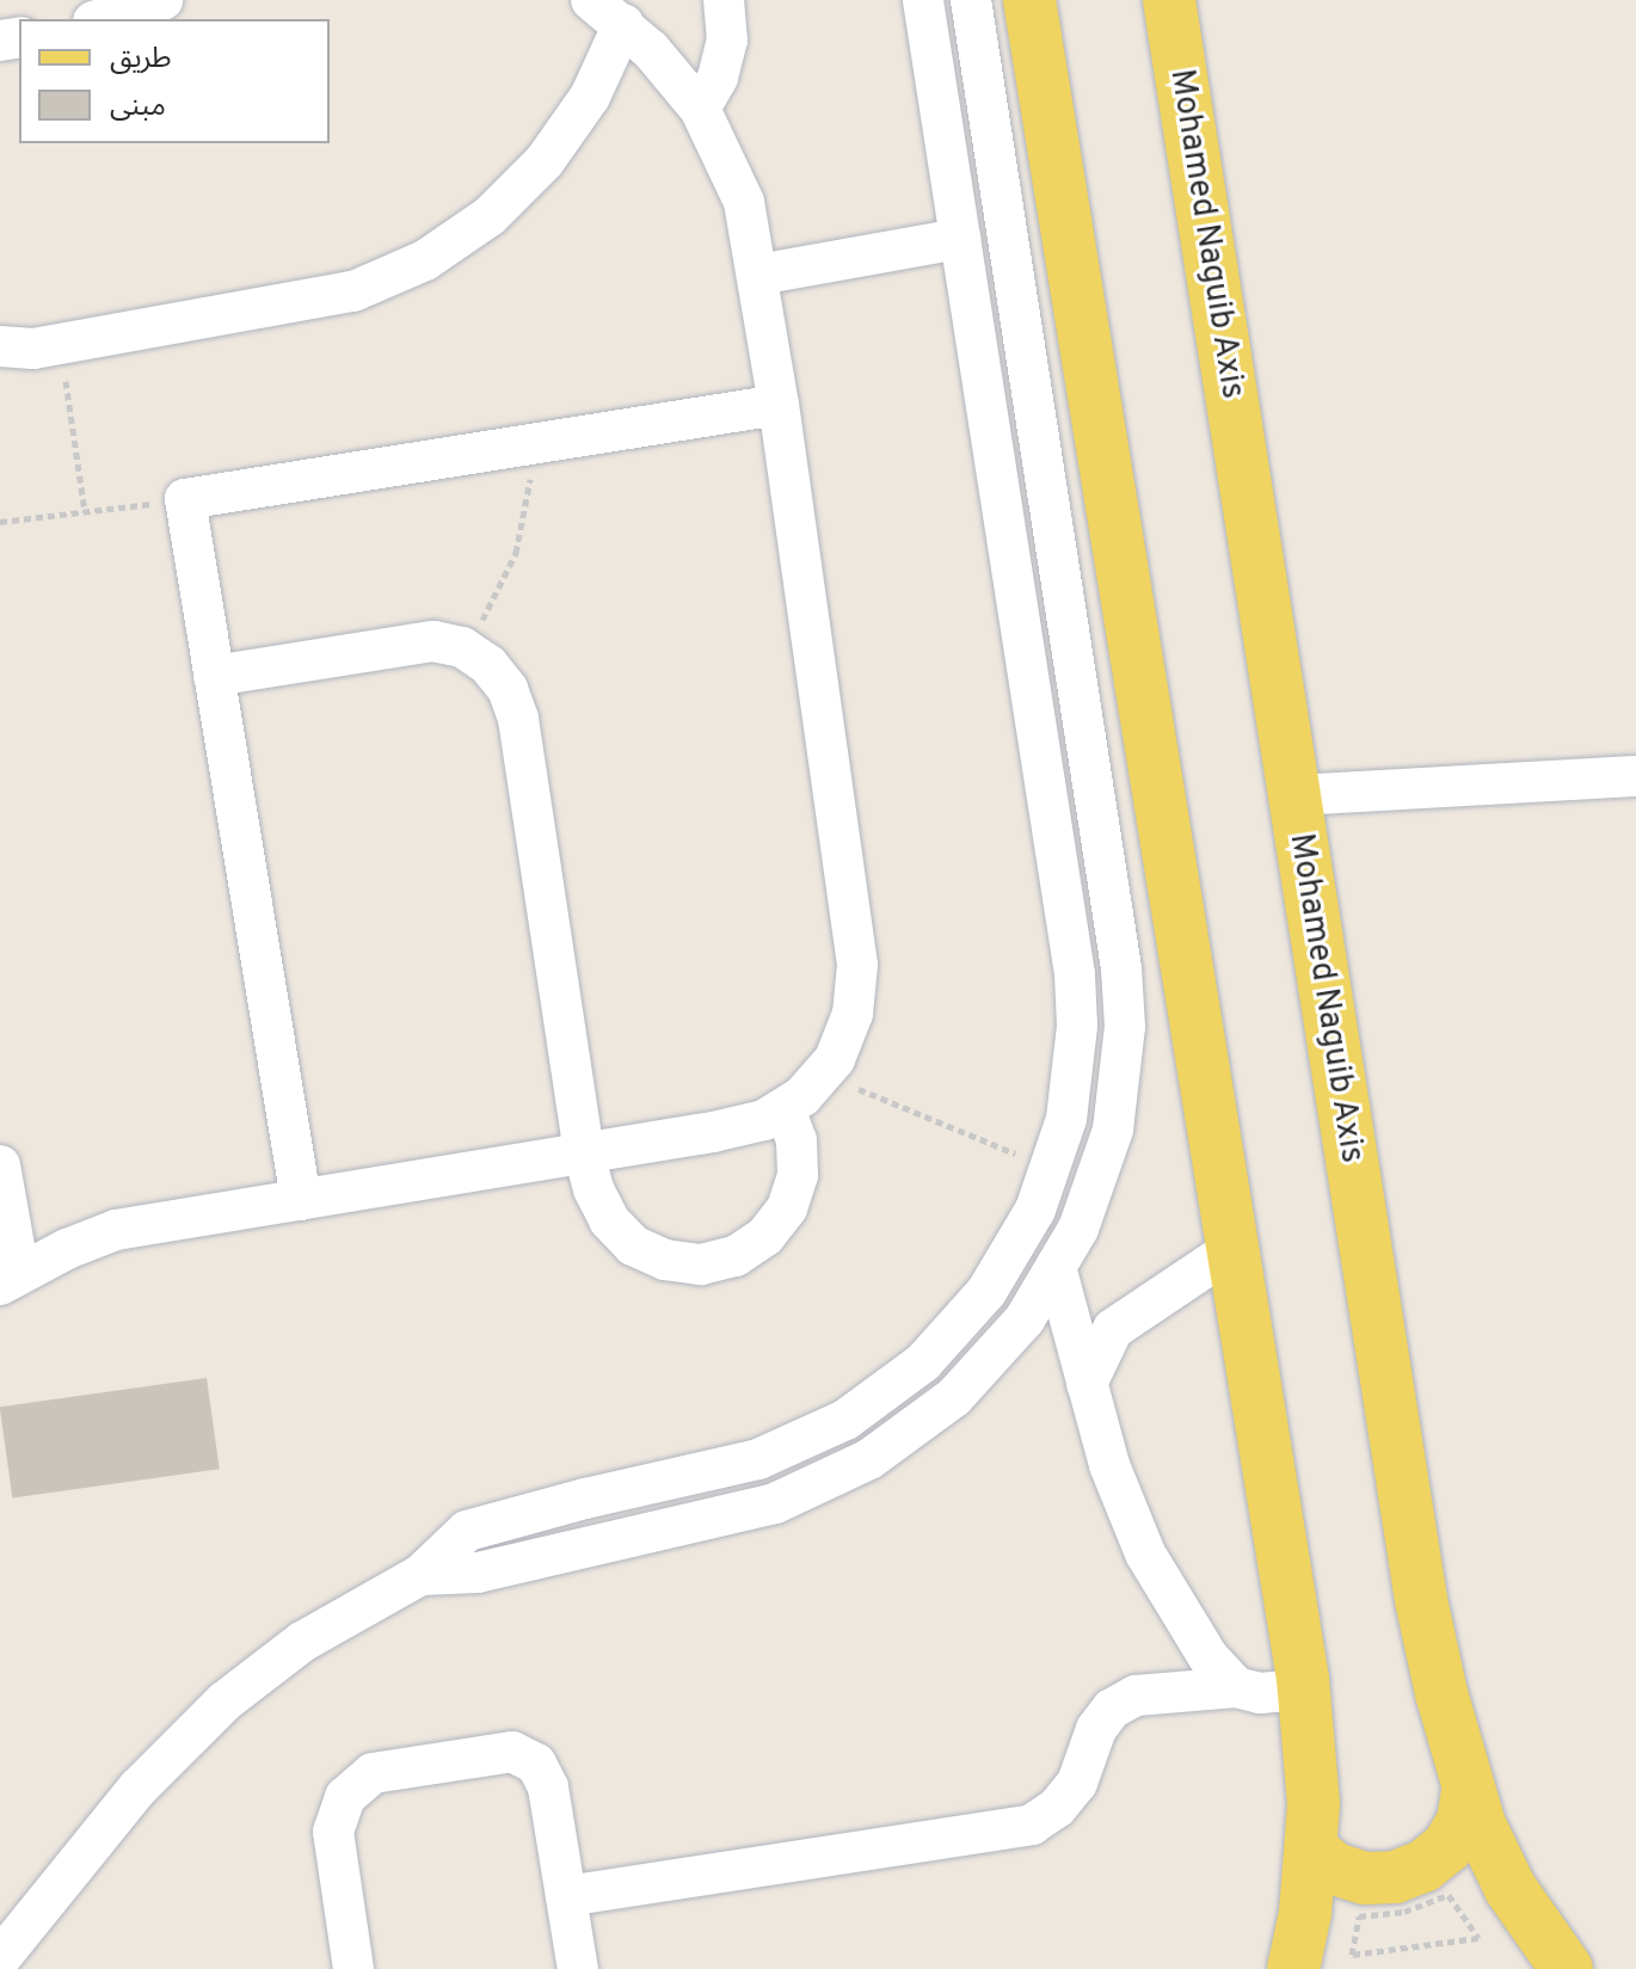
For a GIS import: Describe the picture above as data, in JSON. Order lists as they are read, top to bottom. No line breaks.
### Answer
{"streets":{"main road":["Mohamed Naguib Axis"]},"legend":["طريق","مبنى"]}
